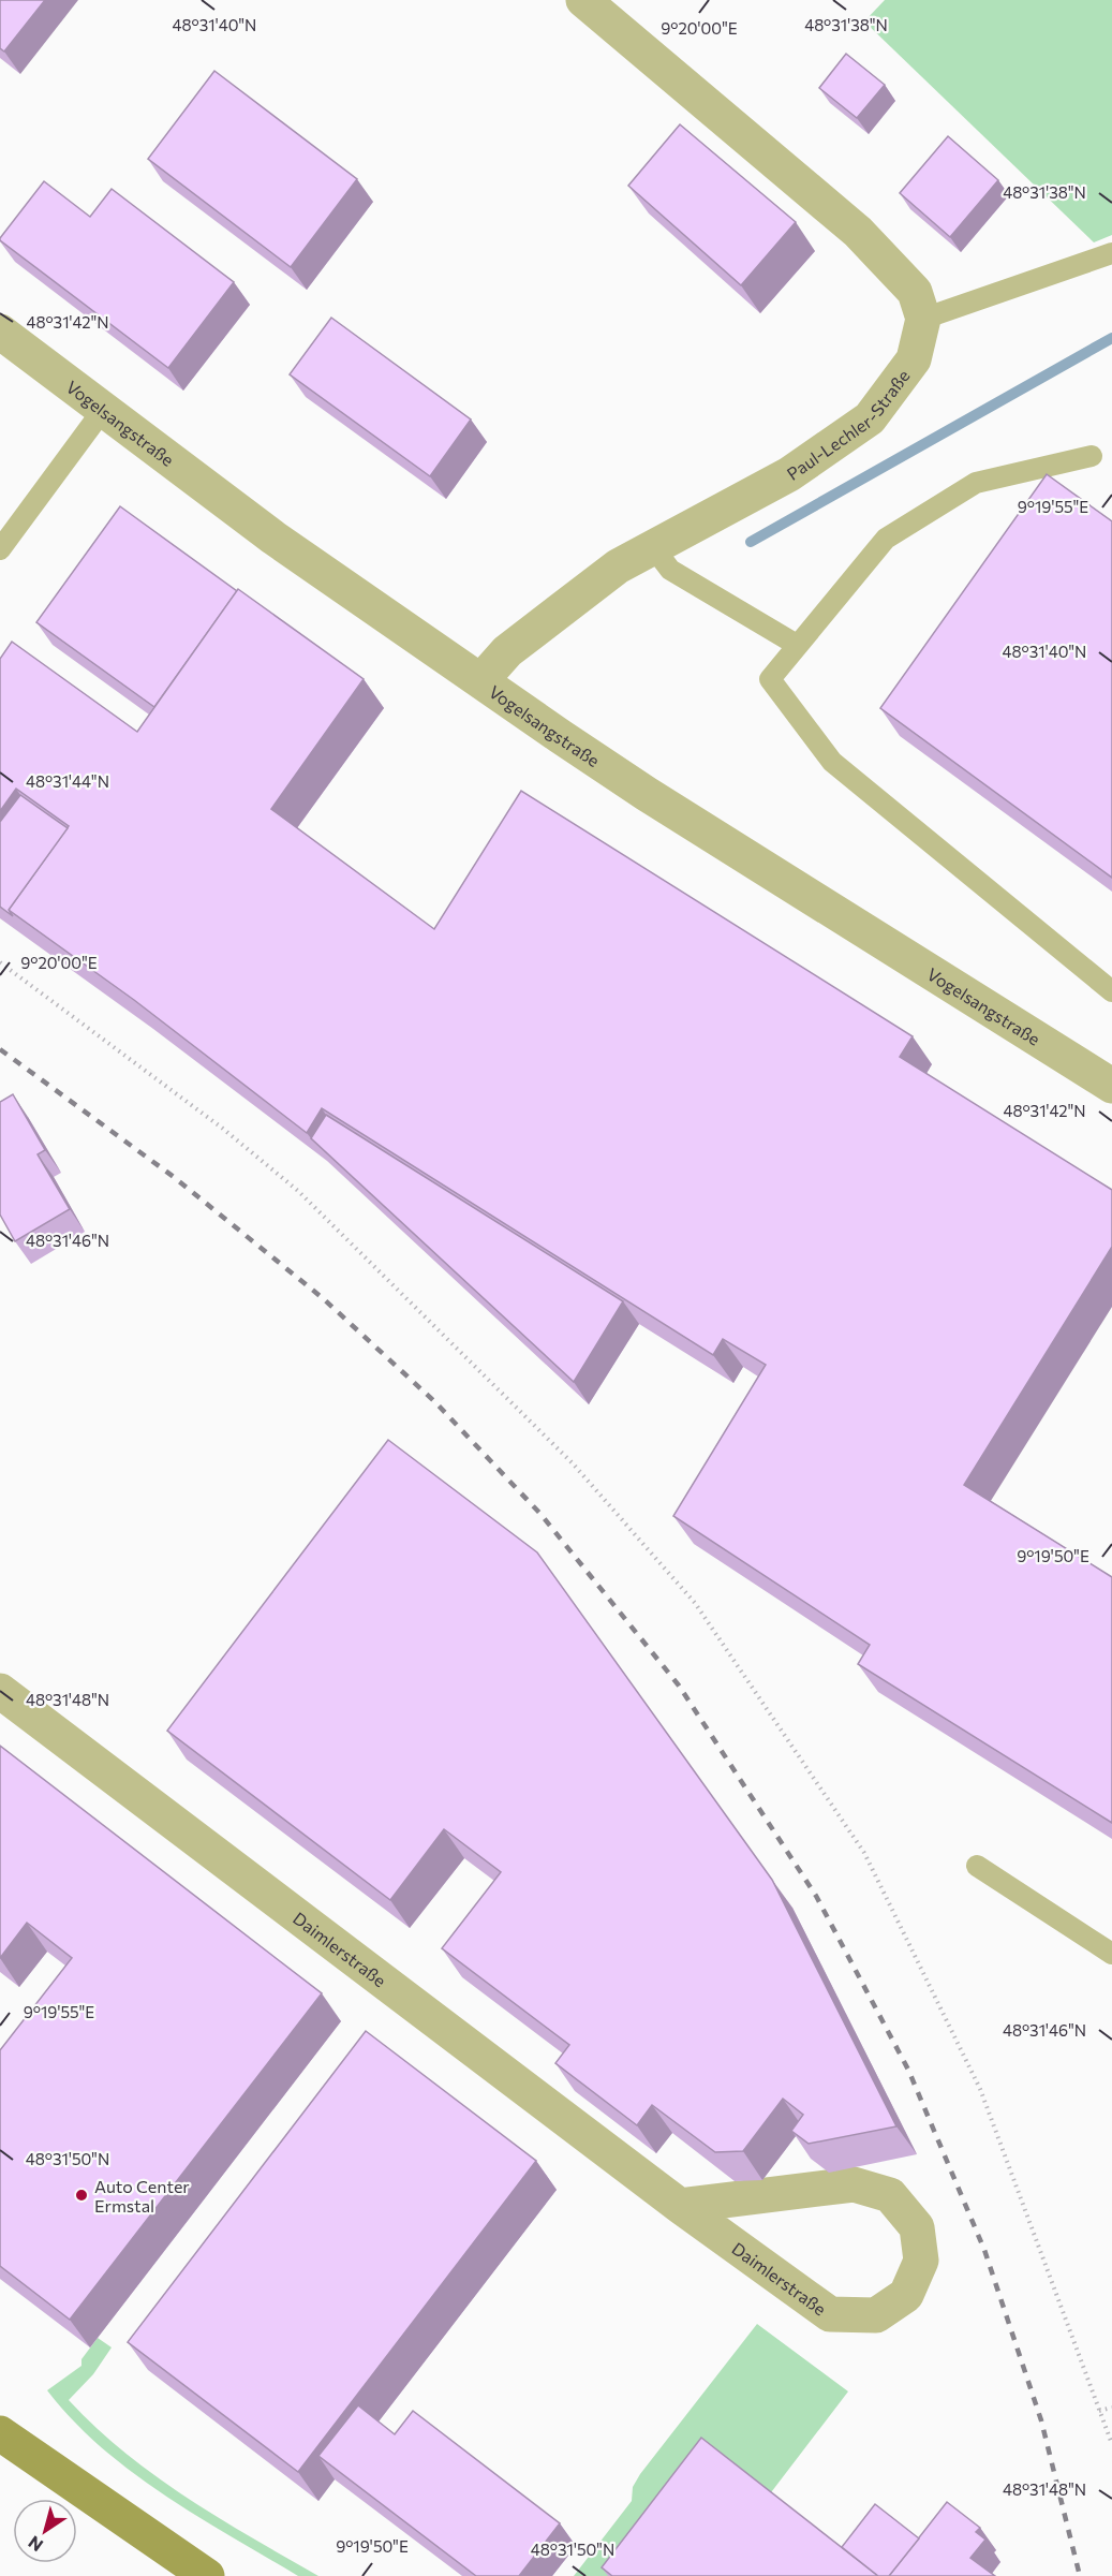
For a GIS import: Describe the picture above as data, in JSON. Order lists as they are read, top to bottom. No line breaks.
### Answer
{"streets":{"street":["Paul-Lechler-Straße","Vogelsangstraße","Daimlerstraße"]},"crossings":[["Paul-Lechler-Straße","Vogelsangstraße"]],"places":["Auto Center Ermstal"],"north":"bottom left","coordinates":["48°31'40\"N","48°31'38\"N","9°20'00\"E","48°31'42\"N","9°19'55\"E","48°31'44\"N","48°31'46\"N","9°19'50\"E","48°31'48\"N","48°31'50\"N"]}
